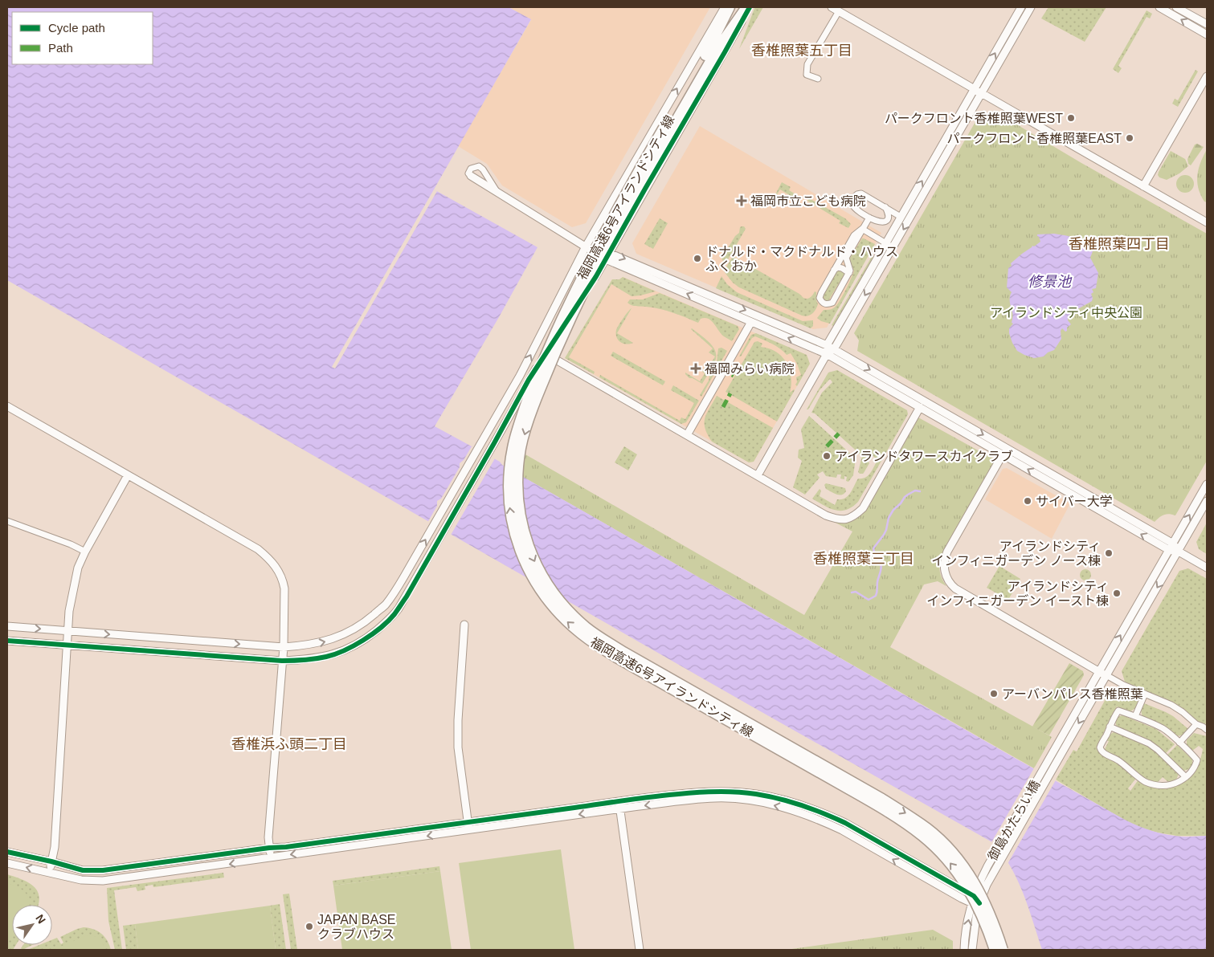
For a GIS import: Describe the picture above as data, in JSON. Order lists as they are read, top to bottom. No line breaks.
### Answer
{"streets":{"highway":["福岡高速6号アイランドシティ線"],"street":["御島かたらい橋"]},"districts":["香椎照葉五丁目","香椎照葉四丁目","香椎照葉三丁目","香椎浜ふ頭二丁目"],"water":["修景池"],"parks":["アイランドシティ中央公園"],"places":{"other":["パークフロント香椎照葉WEST","パークフロント香椎照葉EAST","ドナルド・マクドナルド・ハウス ふくおか","アイランドタワースカイクラブ","サイバー大学","アイランドシティ インフィニガーデン ノース棟","アイランドシティ インフィニガーデン イースト棟","アーバンパレス香椎照葉","JAPAN BASE クラブハウス"],"health":["福岡市立こども病院","福岡みらい病院"]},"legend":["Cycle path","Path"],"north":"top right"}
